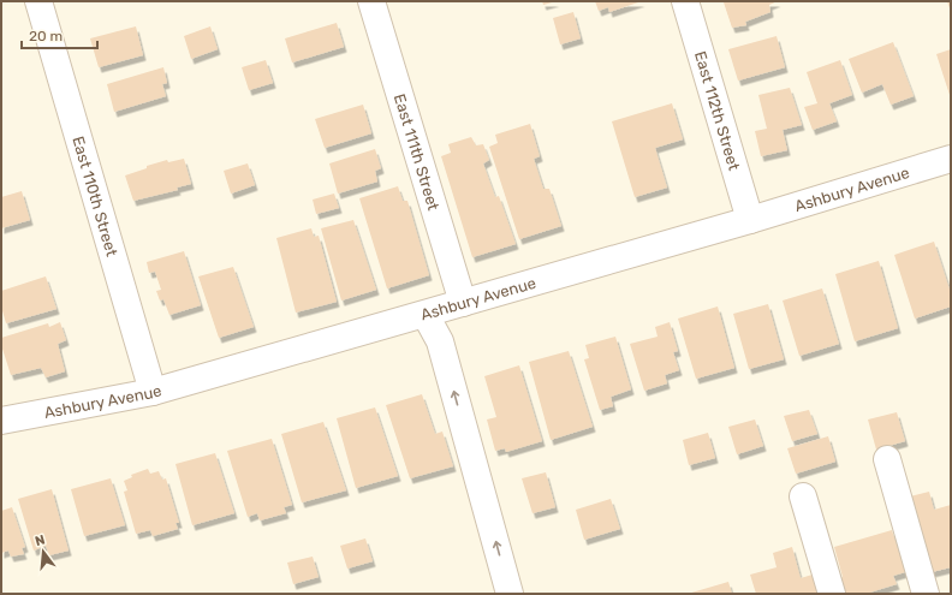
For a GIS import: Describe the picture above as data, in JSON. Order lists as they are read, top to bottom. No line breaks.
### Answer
{"streets":{"street":["East 112th Street","East 111th Street","Ashbury Avenue","East 110th Street"]},"crossings":[["East 112th Street","Ashbury Avenue"],["East 111th Street","Ashbury Avenue"],["Ashbury Avenue","East 110th Street"]],"scale_bar":"20 m","north":"top"}
